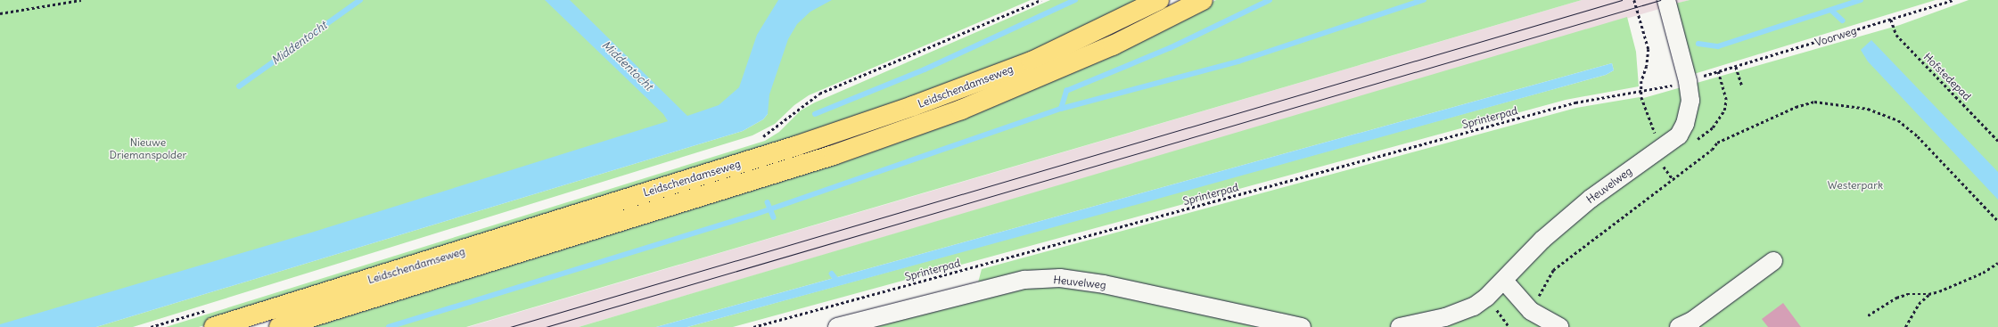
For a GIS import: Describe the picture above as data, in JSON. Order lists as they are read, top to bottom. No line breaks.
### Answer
{"streets":{"main road":["Leidschendamseweg"],"street":["Heuvelweg"],"path":["Voorweg","Hofstedepad","Sprinterpad"]},"crossings":[["Voorweg","Hofstedepad"],["Sprinterpad","Heuvelweg"]],"water":["Middentocht"],"parks":["Nieuwe Driemanspolder","Westerpark"]}
